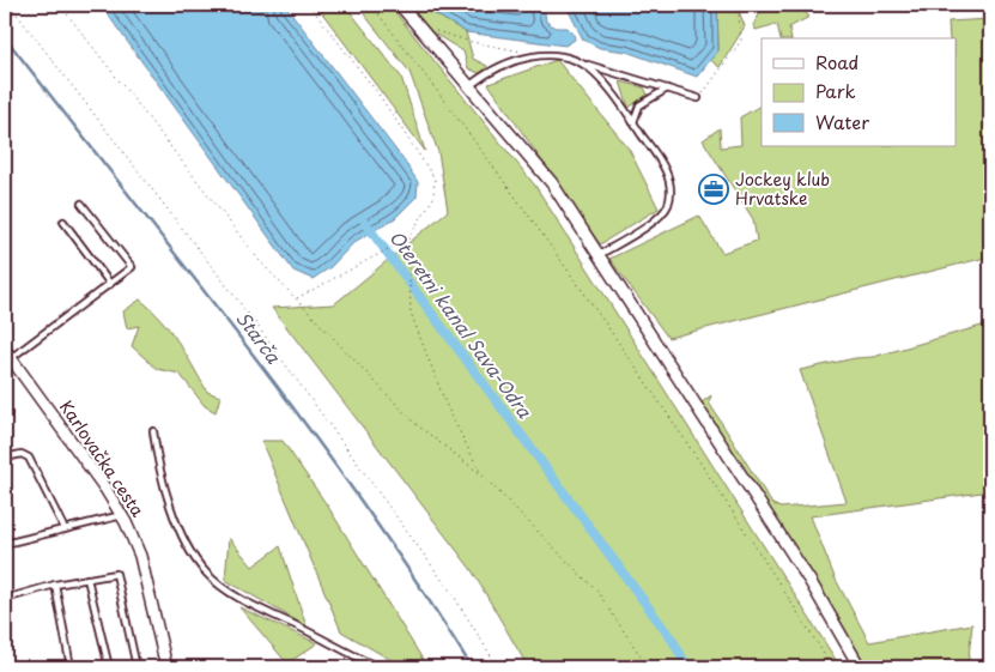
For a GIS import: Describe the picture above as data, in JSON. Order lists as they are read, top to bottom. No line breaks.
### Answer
{"streets":{"street":["Karlovačka cesta"]},"water":["Oteretni kanal Sava-Odra","Starča"],"places":{"office":["Jockey klub Hrvatske"]},"legend":["Road","Park","Water"]}
